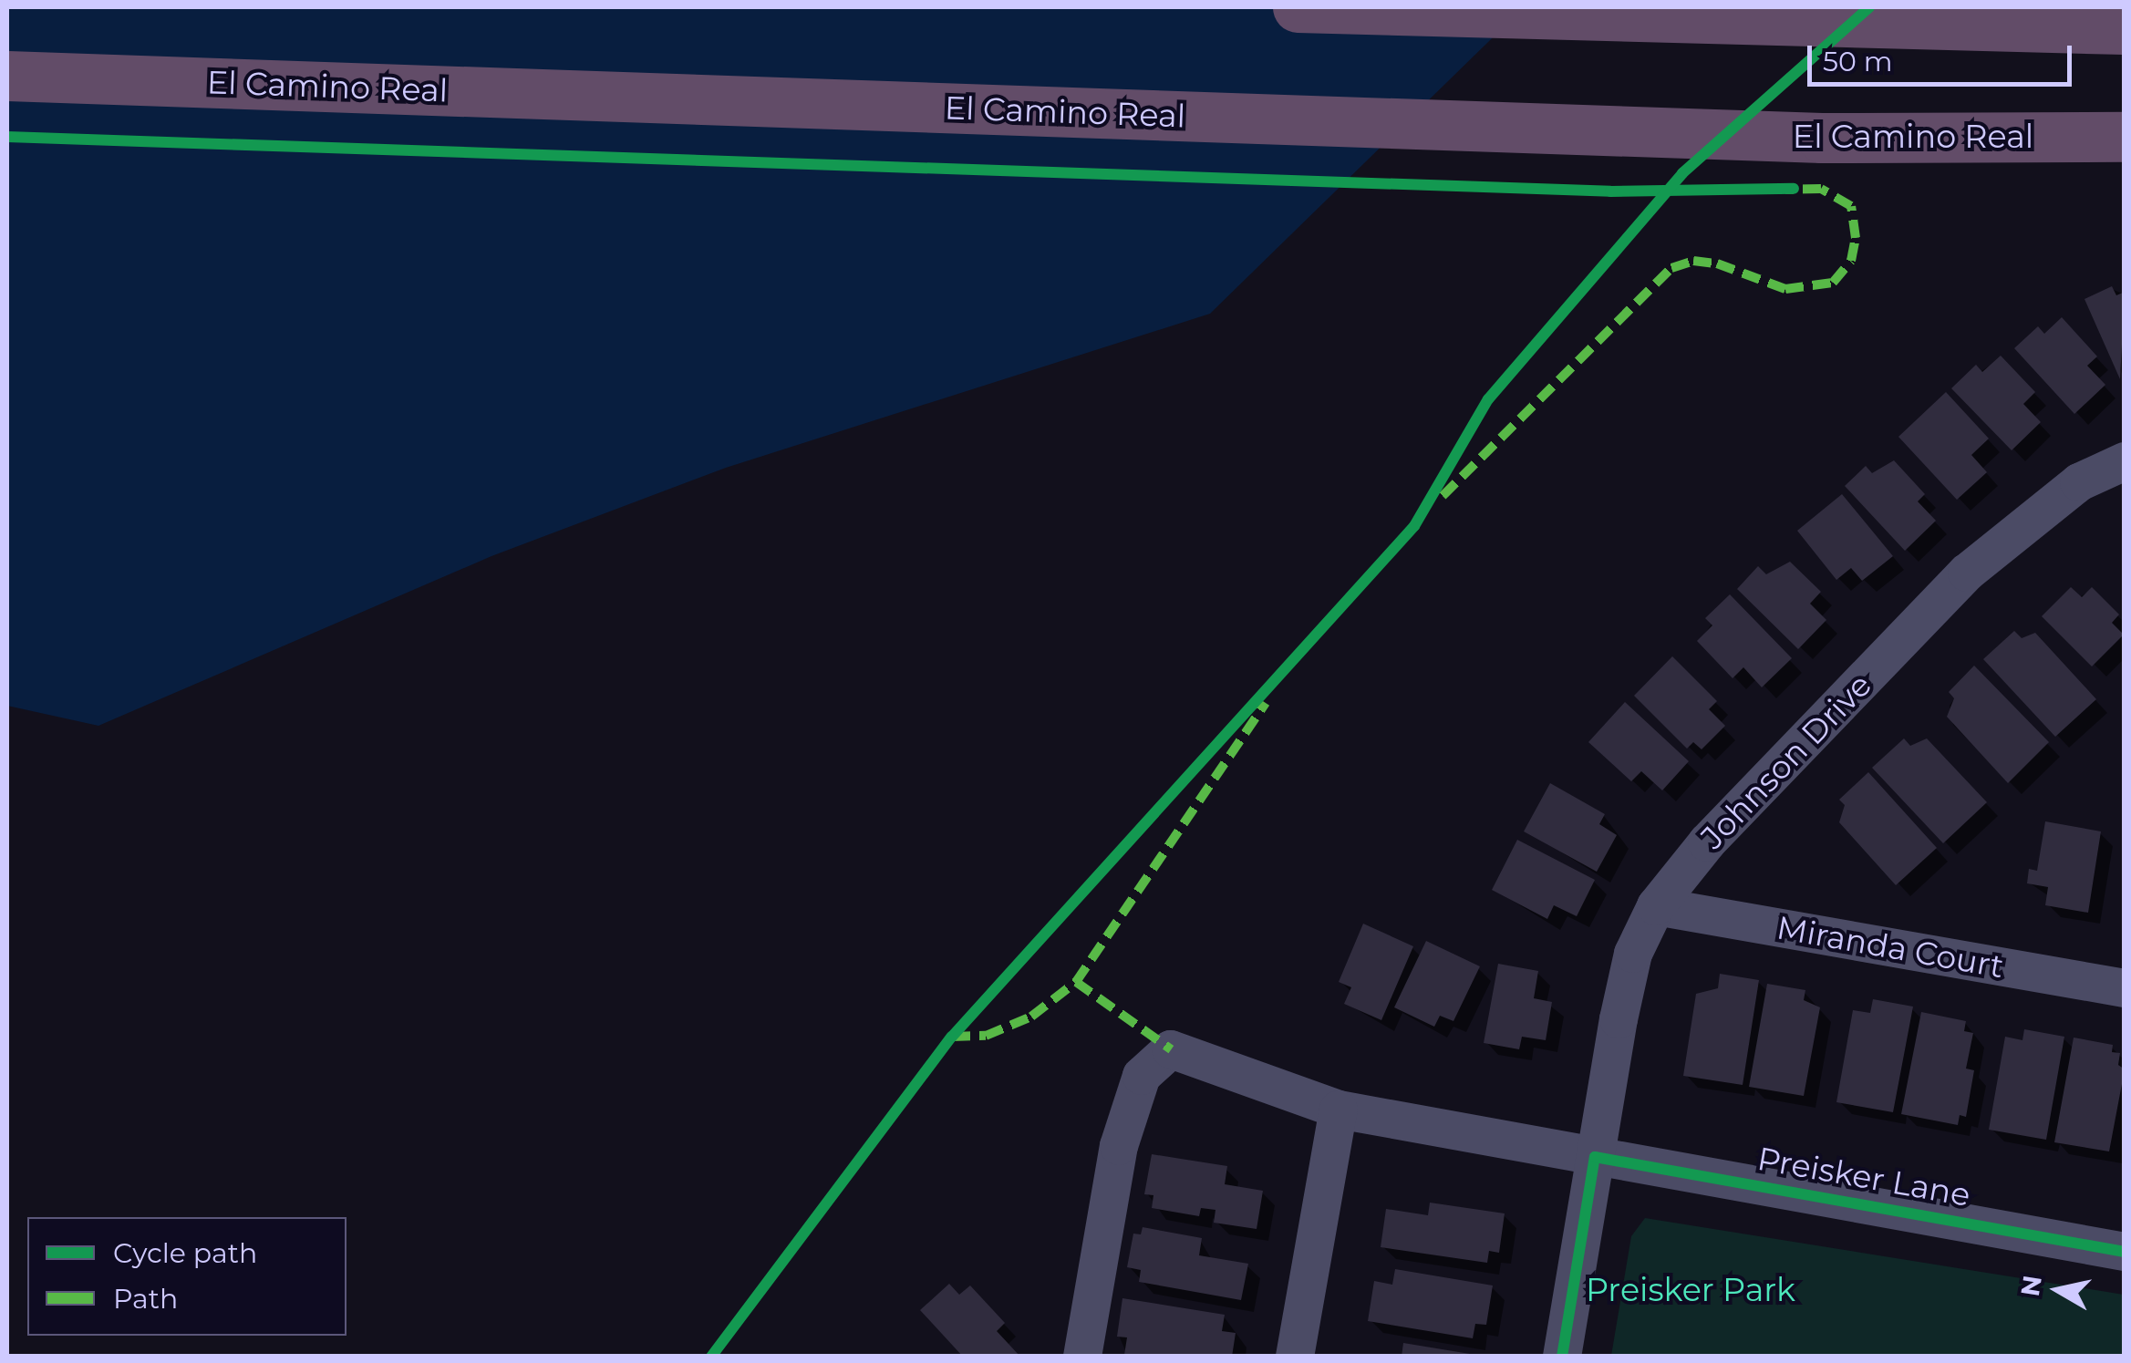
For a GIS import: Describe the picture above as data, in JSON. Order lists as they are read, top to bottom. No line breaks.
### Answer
{"streets":{"highway":["El Camino Real"],"street":["Johnson Drive","Miranda Court","Preisker Lane"]},"crossings":[["Johnson Drive","Miranda Court"],["Johnson Drive","Preisker Lane"]],"parks":["Preisker Park"],"legend":["Cycle path","Path"],"scale_bar":"50 m","north":"left"}
